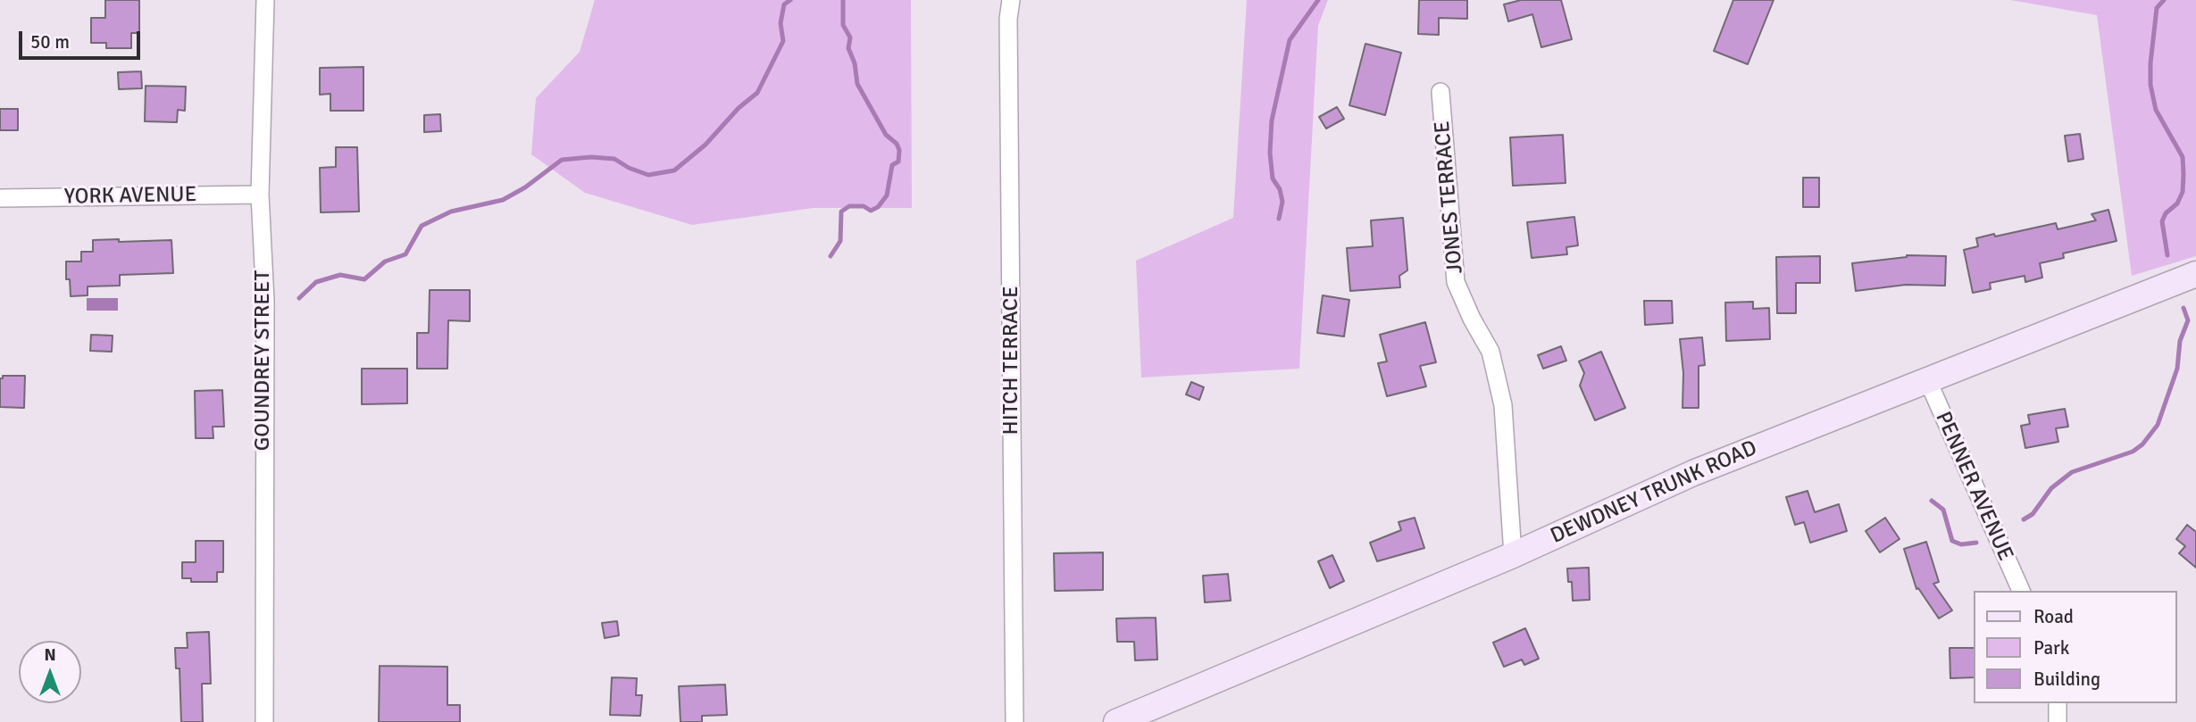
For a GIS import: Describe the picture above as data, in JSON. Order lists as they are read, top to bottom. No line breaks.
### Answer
{"streets":{"main road":["DEWDNEY TRUNK ROAD"],"street":["YORK AVENUE","JONES TERRACE","GOUNDREY STREET","HITCH TERRACE","PENNER AVENUE"]},"crossings":[["YORK AVENUE","GOUNDREY STREET"],["JONES TERRACE","DEWDNEY TRUNK ROAD"],["PENNER AVENUE","DEWDNEY TRUNK ROAD"]],"legend":["Road","Park","Building"],"scale_bar":"50 m","north":"top"}
